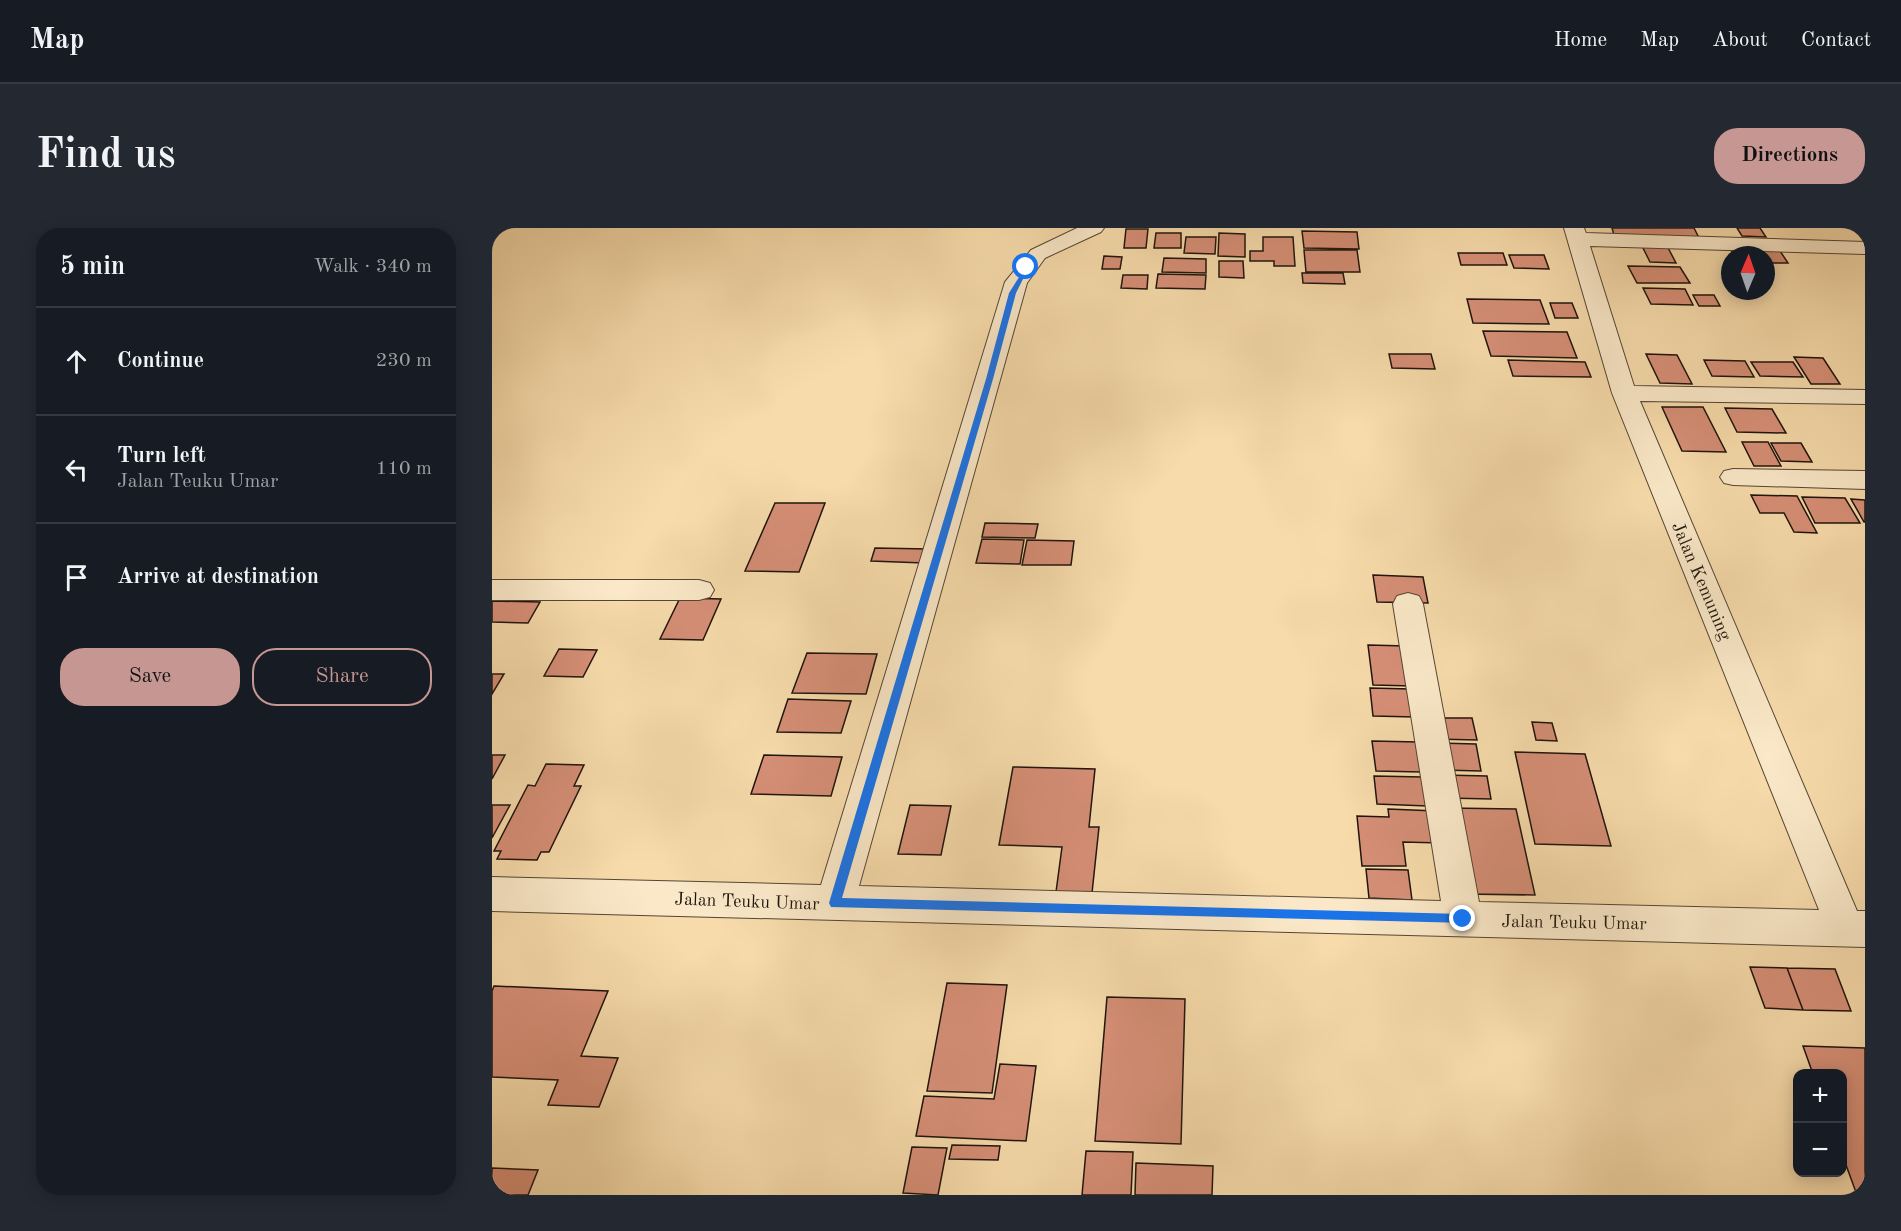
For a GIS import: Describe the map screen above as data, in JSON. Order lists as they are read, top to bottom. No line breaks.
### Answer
{"streets":{"street":["Jalan Kemuning","Jalan Teuku Umar"]},"crossings":[["Jalan Kemuning","Jalan Teuku Umar"]],"north":"top","page":{"header":"Map","nav":["Home","Map","About","Contact"],"buttons":["Directions",["Save","Share"]],"title":"Find us","heading":["5 min","Walk · 340 m"],"list":[["Continue","230 m"],["Turn left","Jalan Teuku Umar","110 m"],"Arrive at destination"],"map_buttons":["+","−"]}}
